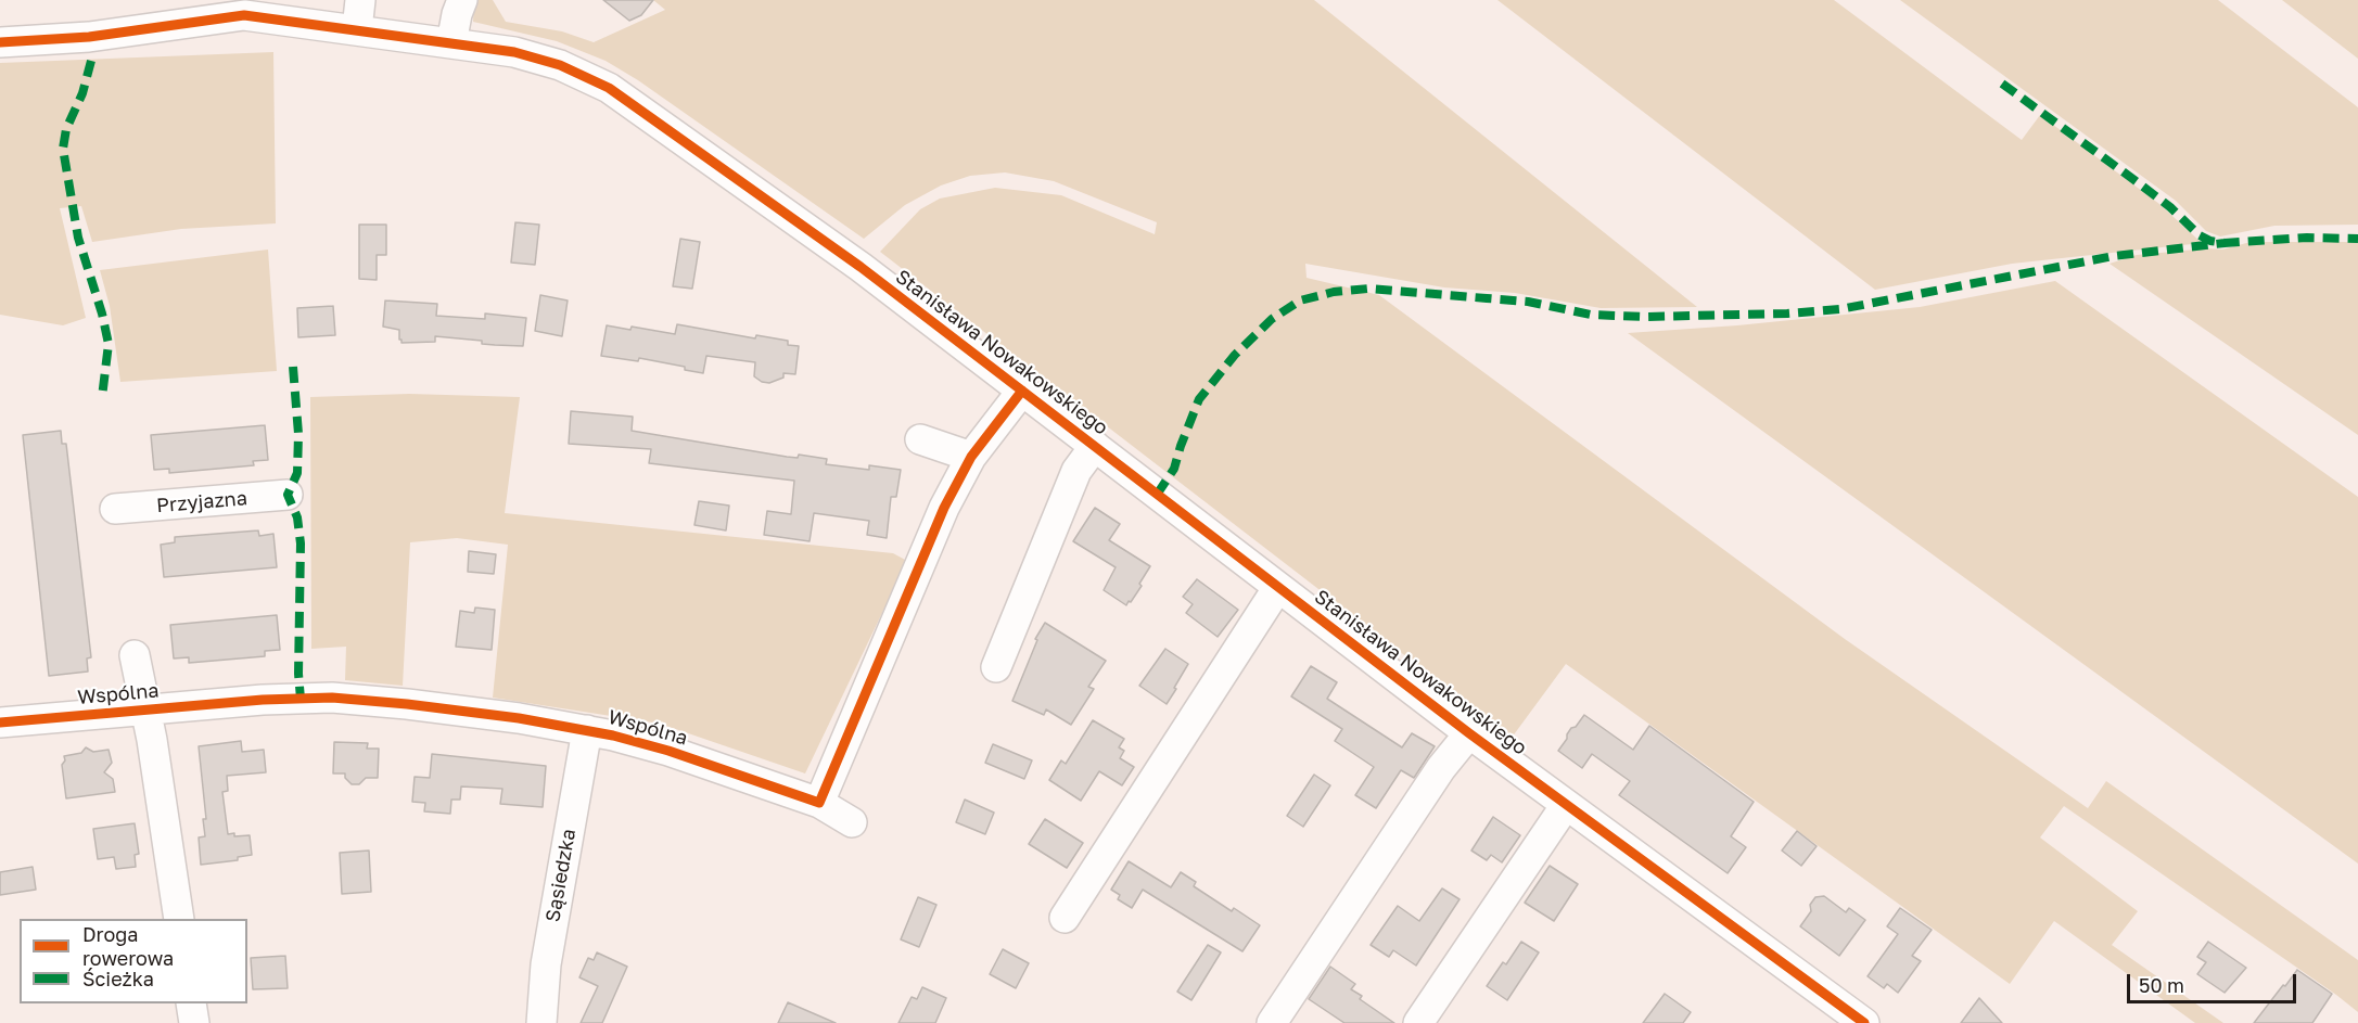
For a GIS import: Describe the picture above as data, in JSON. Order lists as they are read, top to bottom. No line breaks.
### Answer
{"streets":{"street":["Stanisława Nowakowskiego","Przyjazna","Wspólna","Sąsiedzka"]},"crossings":[["Wspólna","Sąsiedzka"]],"legend":["Droga rowerowa","Ścieżka"],"scale_bar":"50 m"}
